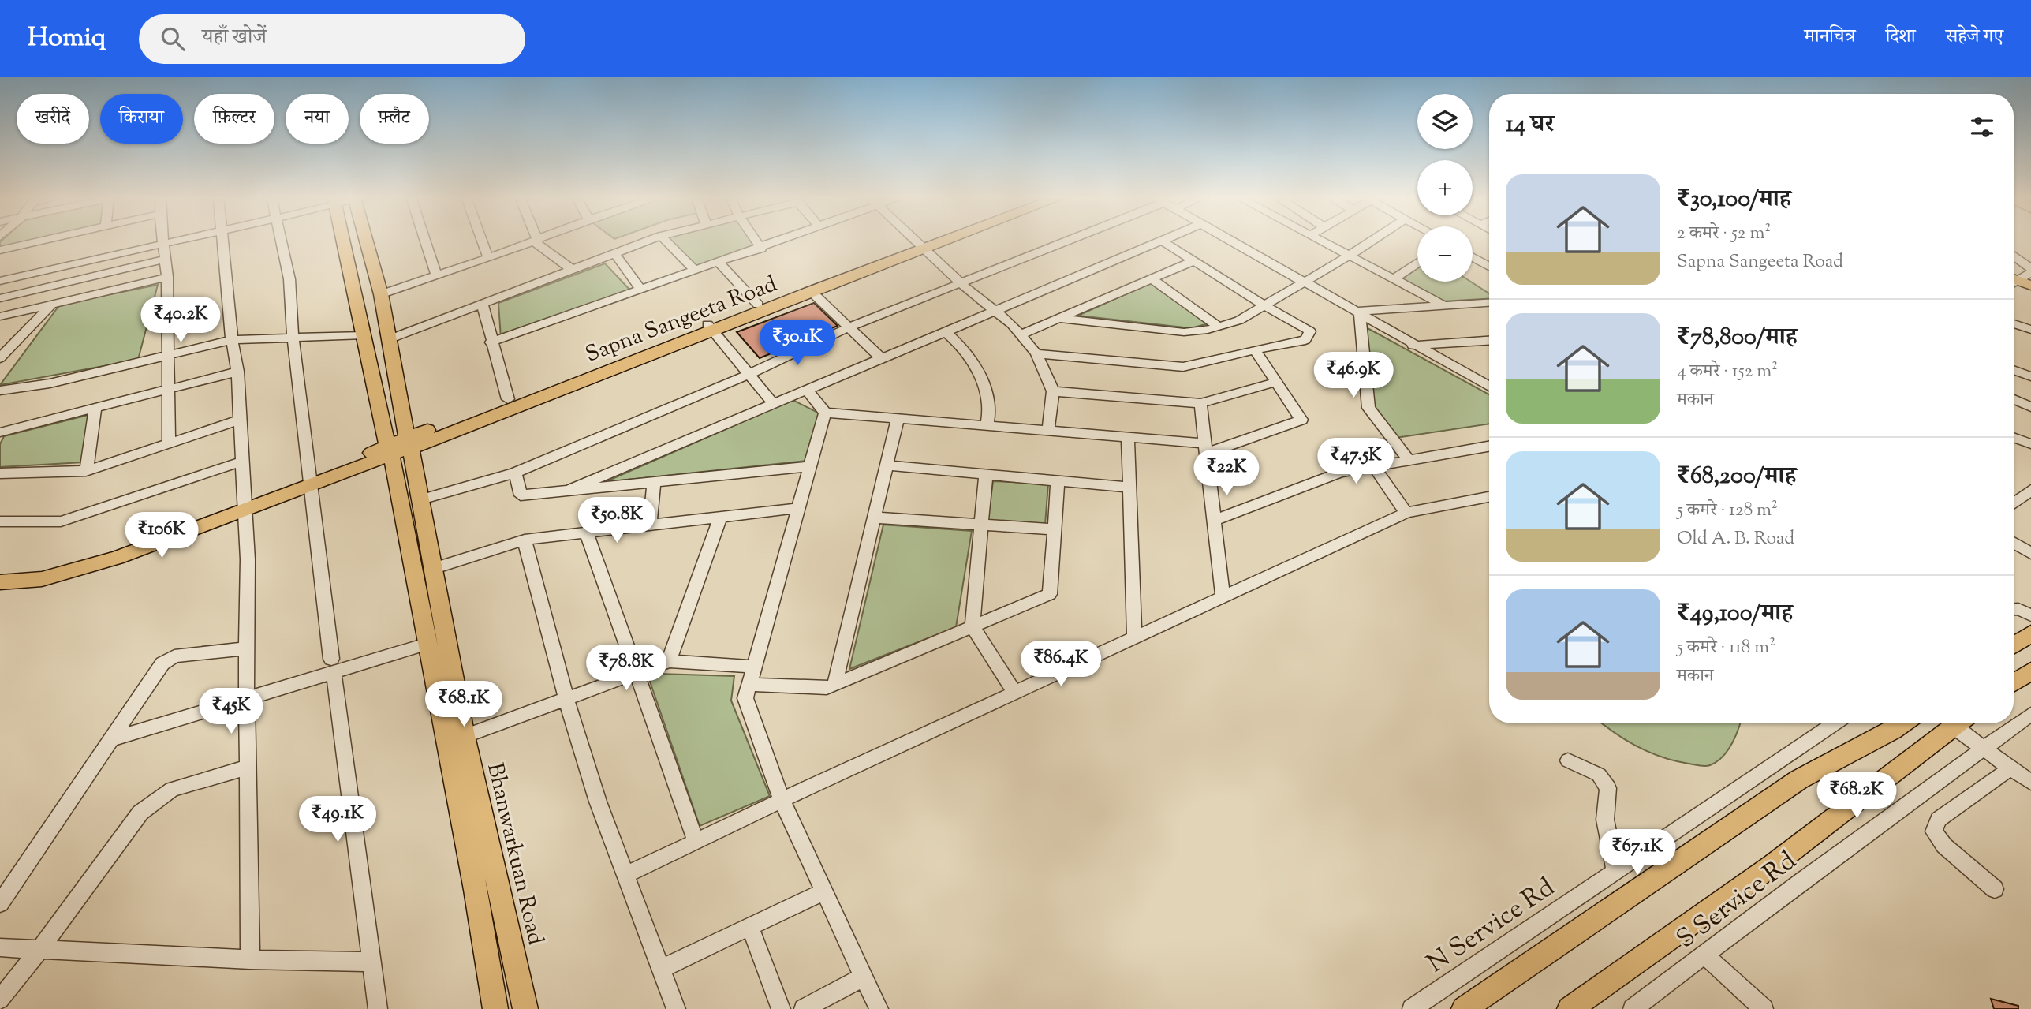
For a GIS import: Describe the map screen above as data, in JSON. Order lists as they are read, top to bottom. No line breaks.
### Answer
{"streets":{"main road":["Sapna Sangeeta Road","Bhanwarkuan Road"],"street":["S Service Rd","N Service Rd"]},"crossings":[["Sapna Sangeeta Road","Bhanwarkuan Road"]],"page":{"header":"Homiq","search":"यहाँ खोजें","nav":["मानचित्र","दिशा","सहेजे गए"],"map_buttons":["+","−"],"chip":["खरीदें","किराया","फ़िल्टर","नया","फ़्लैट"],"heading":"14 घर","list":[{"name":"₹30,100/माह","note":"2 कमरे · 52 m² · Sapna Sangeeta Road"},{"name":"₹78,800/माह","note":"4 कमरे · 152 m² · मकान"},{"name":"₹68,200/माह","note":"5 कमरे · 128 m² · Old A. B. Road"},{"name":"₹49,100/माह","note":"5 कमरे · 118 m² · मकान"}],"price":["₹40.2K","₹30.1K","₹46.9K","₹47.5K","₹22K","₹50.8K","₹106K","₹86.4K","₹78.8K","₹68.1K","₹45K","₹68.2K","₹49.1K","₹67.1K"]}}
